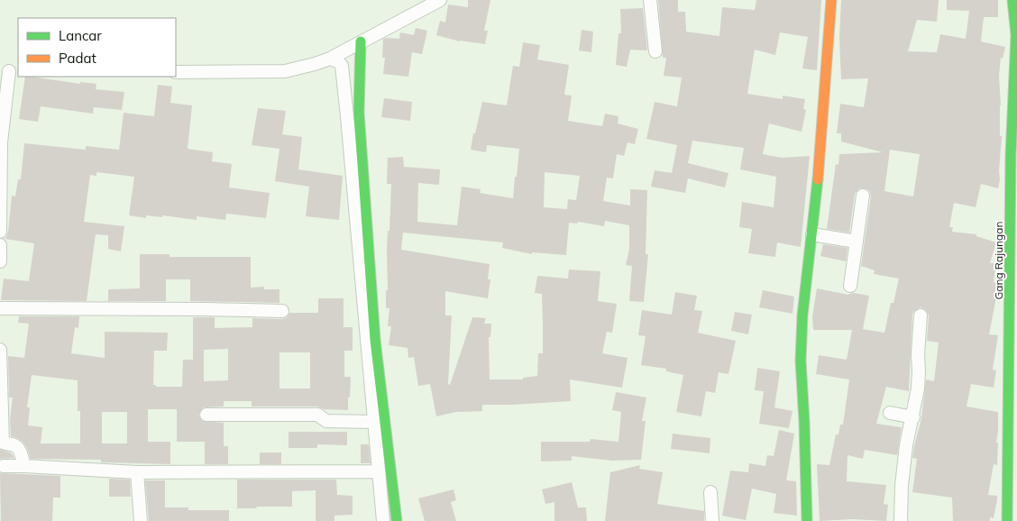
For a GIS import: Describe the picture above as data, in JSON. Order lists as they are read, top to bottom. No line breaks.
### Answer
{"streets":{"street":["Gang Rajungan"]},"legend":["Lancar","Padat"]}
